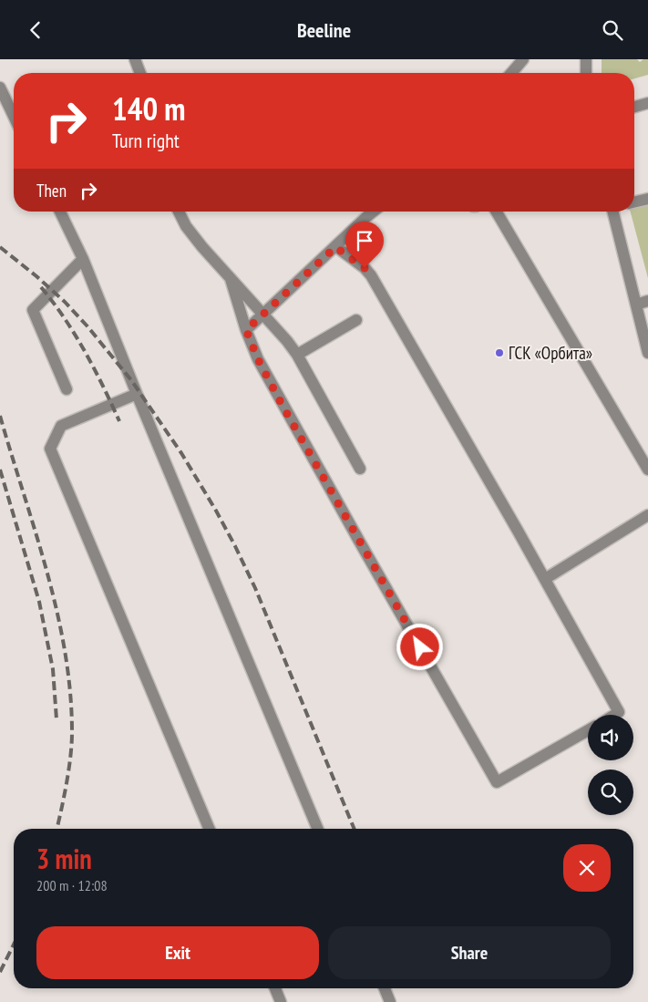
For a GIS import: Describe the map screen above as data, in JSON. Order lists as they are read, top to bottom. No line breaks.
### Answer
{"places":["ГСК «Орбита»"],"page":{"header":"Beeline","turn":["140 m","Turn right"],"then":"Then","heading":["3 min","200 m · 12:08"],"buttons":["Exit","Share"]}}
